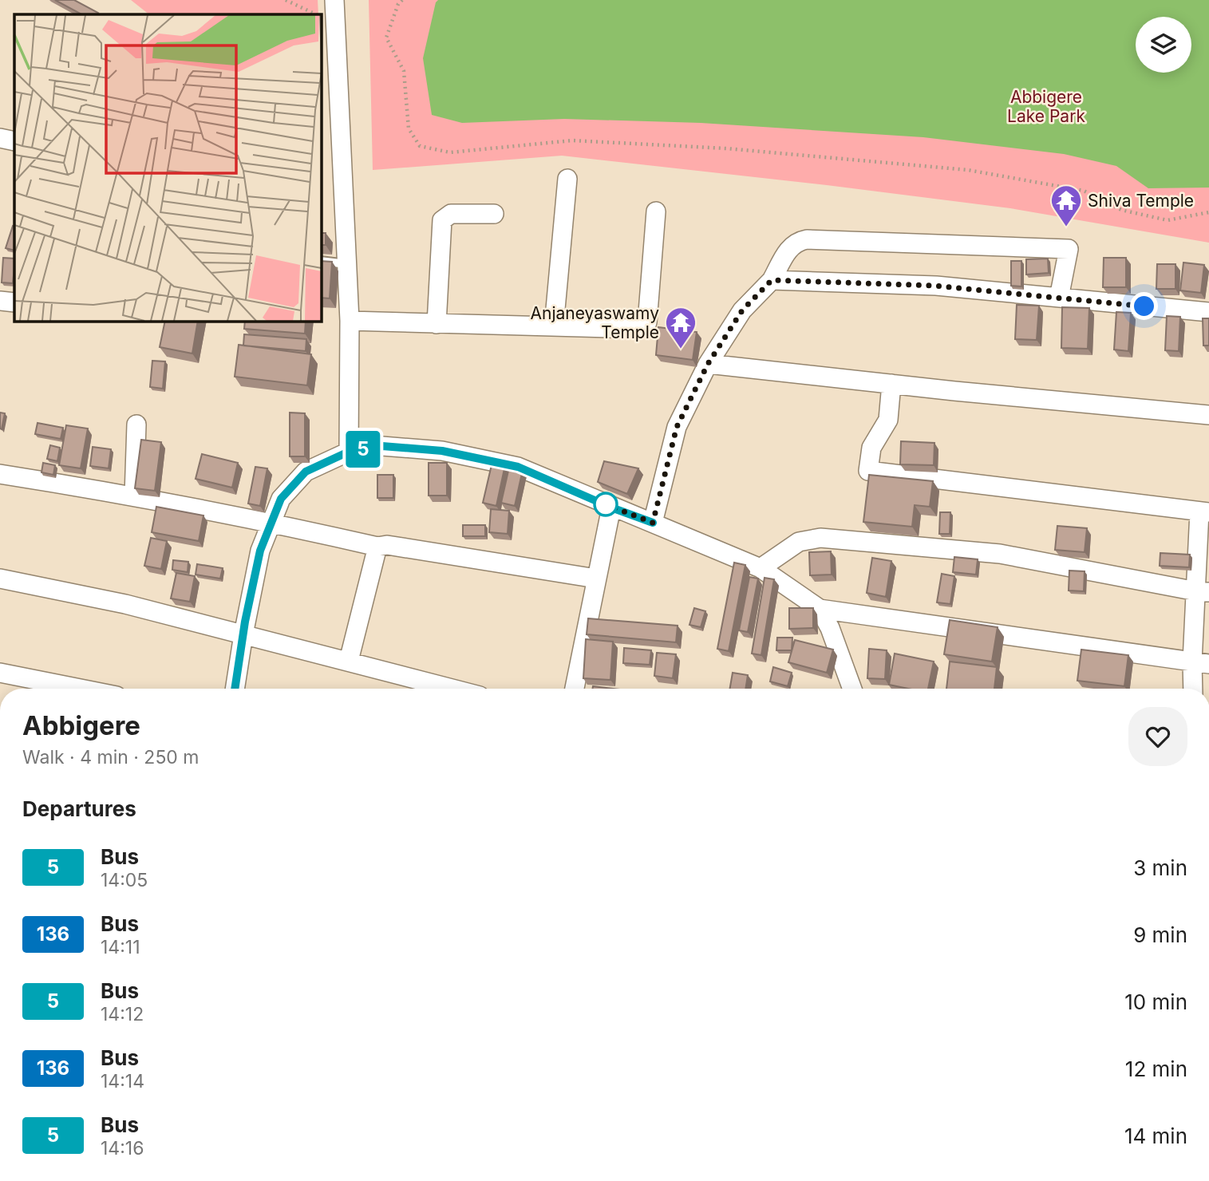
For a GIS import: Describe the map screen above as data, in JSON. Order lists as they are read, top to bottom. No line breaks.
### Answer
{"parks":["Abbigere Lake Park"],"places":{"temple":["Shiva Temple","Anjaneyaswamy Temple"]},"lines":["bus line 5"],"page":{"on_map":"5","heading":[["Abbigere","Walk · 4 min · 250 m"],"Departures"],"list":[{"mark":"5","name":"Bus","note":"14:05","value":"3 min"},{"mark":"136","name":"Bus","note":"14:11","value":"9 min"},{"mark":"5","name":"Bus","note":"14:12","value":"10 min"},{"mark":"136","name":"Bus","note":"14:14","value":"12 min"},{"mark":"5","name":"Bus","note":"14:16","value":"14 min"}]}}
